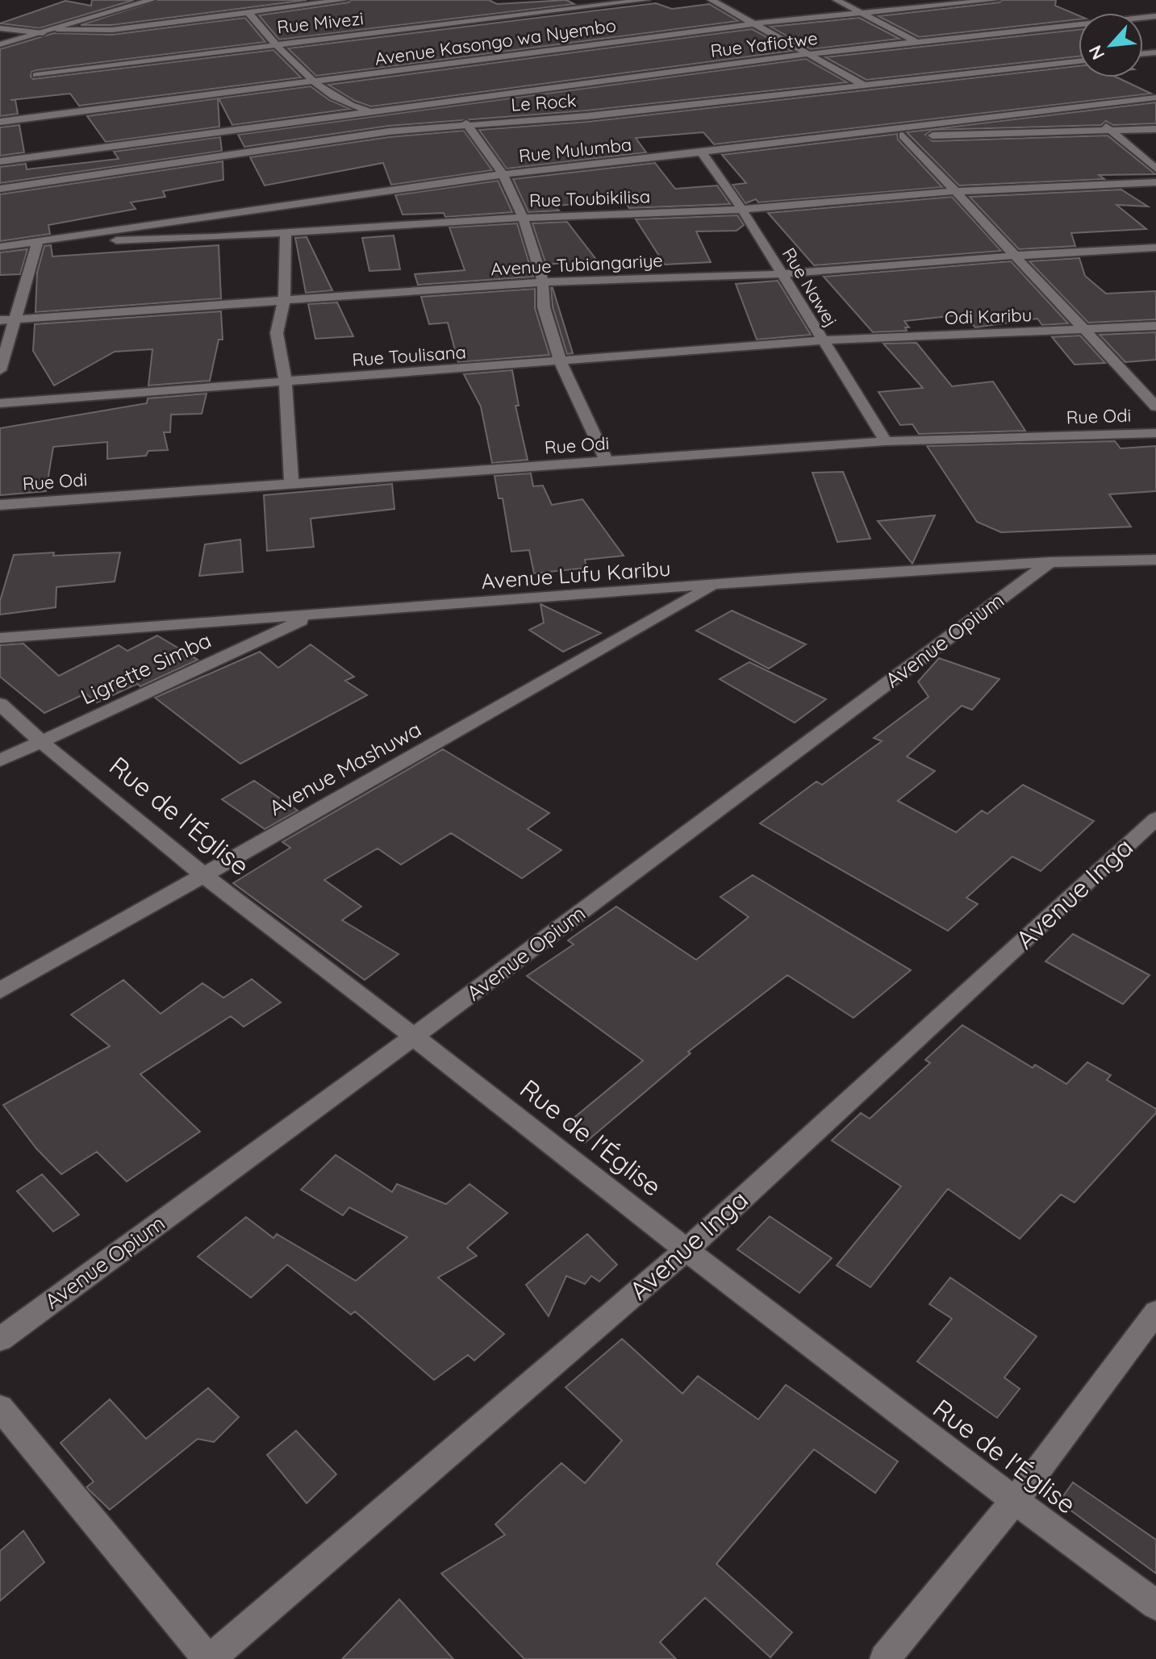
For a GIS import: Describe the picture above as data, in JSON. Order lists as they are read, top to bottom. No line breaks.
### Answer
{"streets":{"street":["Rue Mivezi","Avenue Kasongo wa Nyembo","Rue Yafiotwe","Le Rock","Rue Mulumba","Rue Toubikilisa","Avenue Tubiangariye","Rue Nawej","Odi Karibu","Rue Toulisana","Rue Odi","Avenue Lufu Karibu","Avenue Opium","Ligrette Simba","Avenue Mashuwa","Rue de l'Église","Avenue Inga"]},"crossings":[["Rue Mulumba","Rue Toubikilisa"],["Rue Mulumba","Rue Nawej"],["Rue Toubikilisa","Rue Nawej"],["Avenue Tubiangariye","Rue Nawej"],["Rue Nawej","Odi Karibu"],["Rue Nawej","Rue Toulisana"],["Rue Nawej","Rue Odi"],["Odi Karibu","Rue Toulisana"],["Avenue Lufu Karibu","Avenue Opium"],["Avenue Lufu Karibu","Ligrette Simba"],["Avenue Lufu Karibu","Avenue Mashuwa"],["Avenue Opium","Rue de l'Église"],["Ligrette Simba","Rue de l'Église"],["Avenue Mashuwa","Rue de l'Église"],["Rue de l'Église","Avenue Inga"]],"north":"bottom left"}
